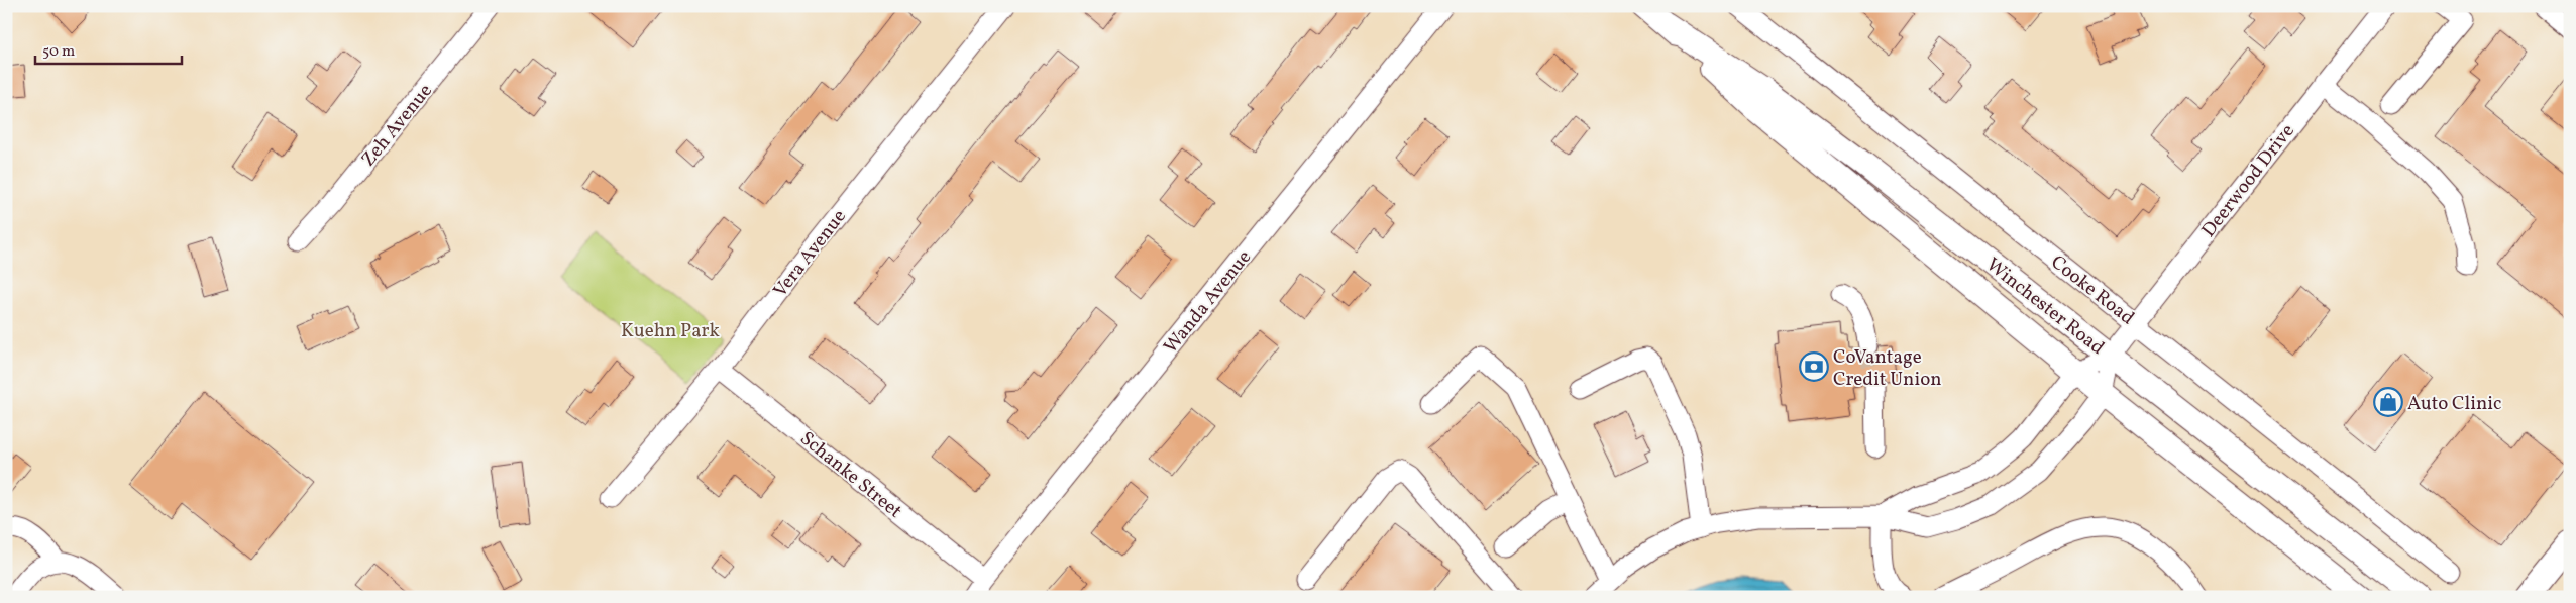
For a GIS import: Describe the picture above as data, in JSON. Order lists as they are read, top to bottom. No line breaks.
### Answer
{"streets":{"main road":["Winchester Road"],"street":["Zeh Avenue","Deerwood Drive","Vera Avenue","Cooke Road","Wanda Avenue","Schanke Street"]},"crossings":[["Deerwood Drive","Cooke Road"],["Deerwood Drive","Winchester Road"],["Vera Avenue","Schanke Street"],["Wanda Avenue","Schanke Street"]],"parks":["Kuehn Park"],"places":{"bank":["CoVantage Credit Union"],"shop":["Auto Clinic"]},"scale_bar":"50 m"}
